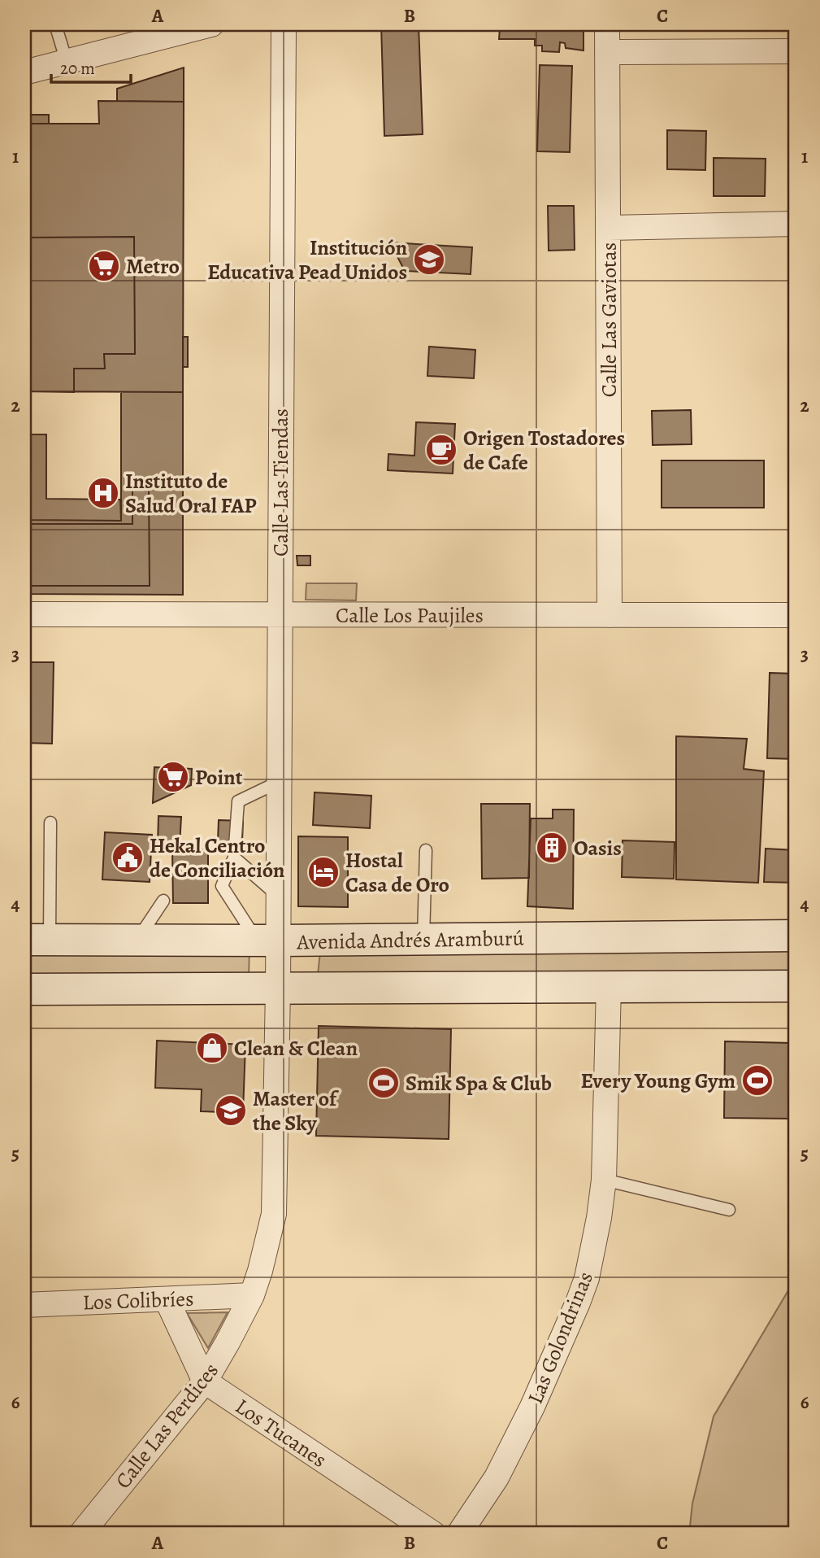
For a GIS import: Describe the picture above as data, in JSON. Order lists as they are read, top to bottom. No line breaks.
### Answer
{"streets":{"main road":["Avenida Andrés Aramburú"],"street":["Calle Las Gaviotas","Calle Las Tiendas","Calle Los Paujiles","Los Colibríes","Las Golondrinas","Calle Las Perdices","Los Tucanes"]},"crossings":[["Calle Las Gaviotas","Calle Los Paujiles"],["Calle Las Tiendas","Calle Los Paujiles"],["Calle Las Tiendas","Avenida Andrés Aramburú"],["Calle Las Tiendas","Calle Las Perdices"],["Avenida Andrés Aramburú","Calle Las Perdices"],["Los Colibríes","Calle Las Perdices"],["Calle Las Perdices","Los Tucanes"]],"places":{"school or university":["Institución Educativa Pead Unidos","Master of the Sky"],"supermarket":["Metro","Point"],"cafe":["Origen Tostadores de Cafe"],"hospital":["Instituto de Salud Oral FAP"],"building":["Oasis"],"public building":["Hekal Centro de Conciliación"],"hotel":["Hostal Casa de Oro"],"shop":["Clean & Clean"],"sports":["Every Young Gym","Smik Spa & Club"]},"scale_bar":"20 m","grid":{"columns":["A","B","C"],"rows":["1","2","3","4","5","6"]}}
